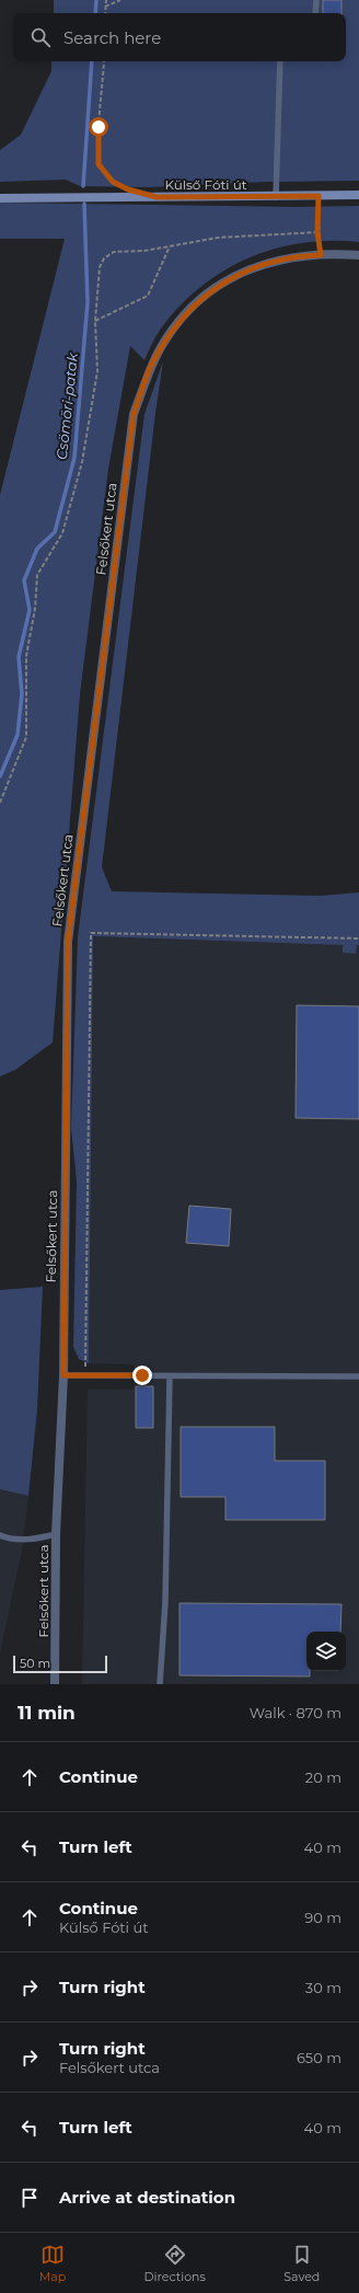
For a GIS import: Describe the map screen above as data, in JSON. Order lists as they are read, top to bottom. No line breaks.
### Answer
{"streets":{"main road":["Külső Fóti út"],"street":["Felsőkert utca"]},"water":["Csömöri-patak"],"scale_bar":"50 m","page":{"search":"Search here","scale":"50 m","heading":["11 min","Walk · 870 m"],"list":[["Continue","20 m"],["Turn left","40 m"],["Continue","Külső Fóti út","90 m"],["Turn right","30 m"],["Turn right","Felsőkert utca","650 m"],["Turn left","40 m"],"Arrive at destination"],"nav":["Map","Directions","Saved"]}}
